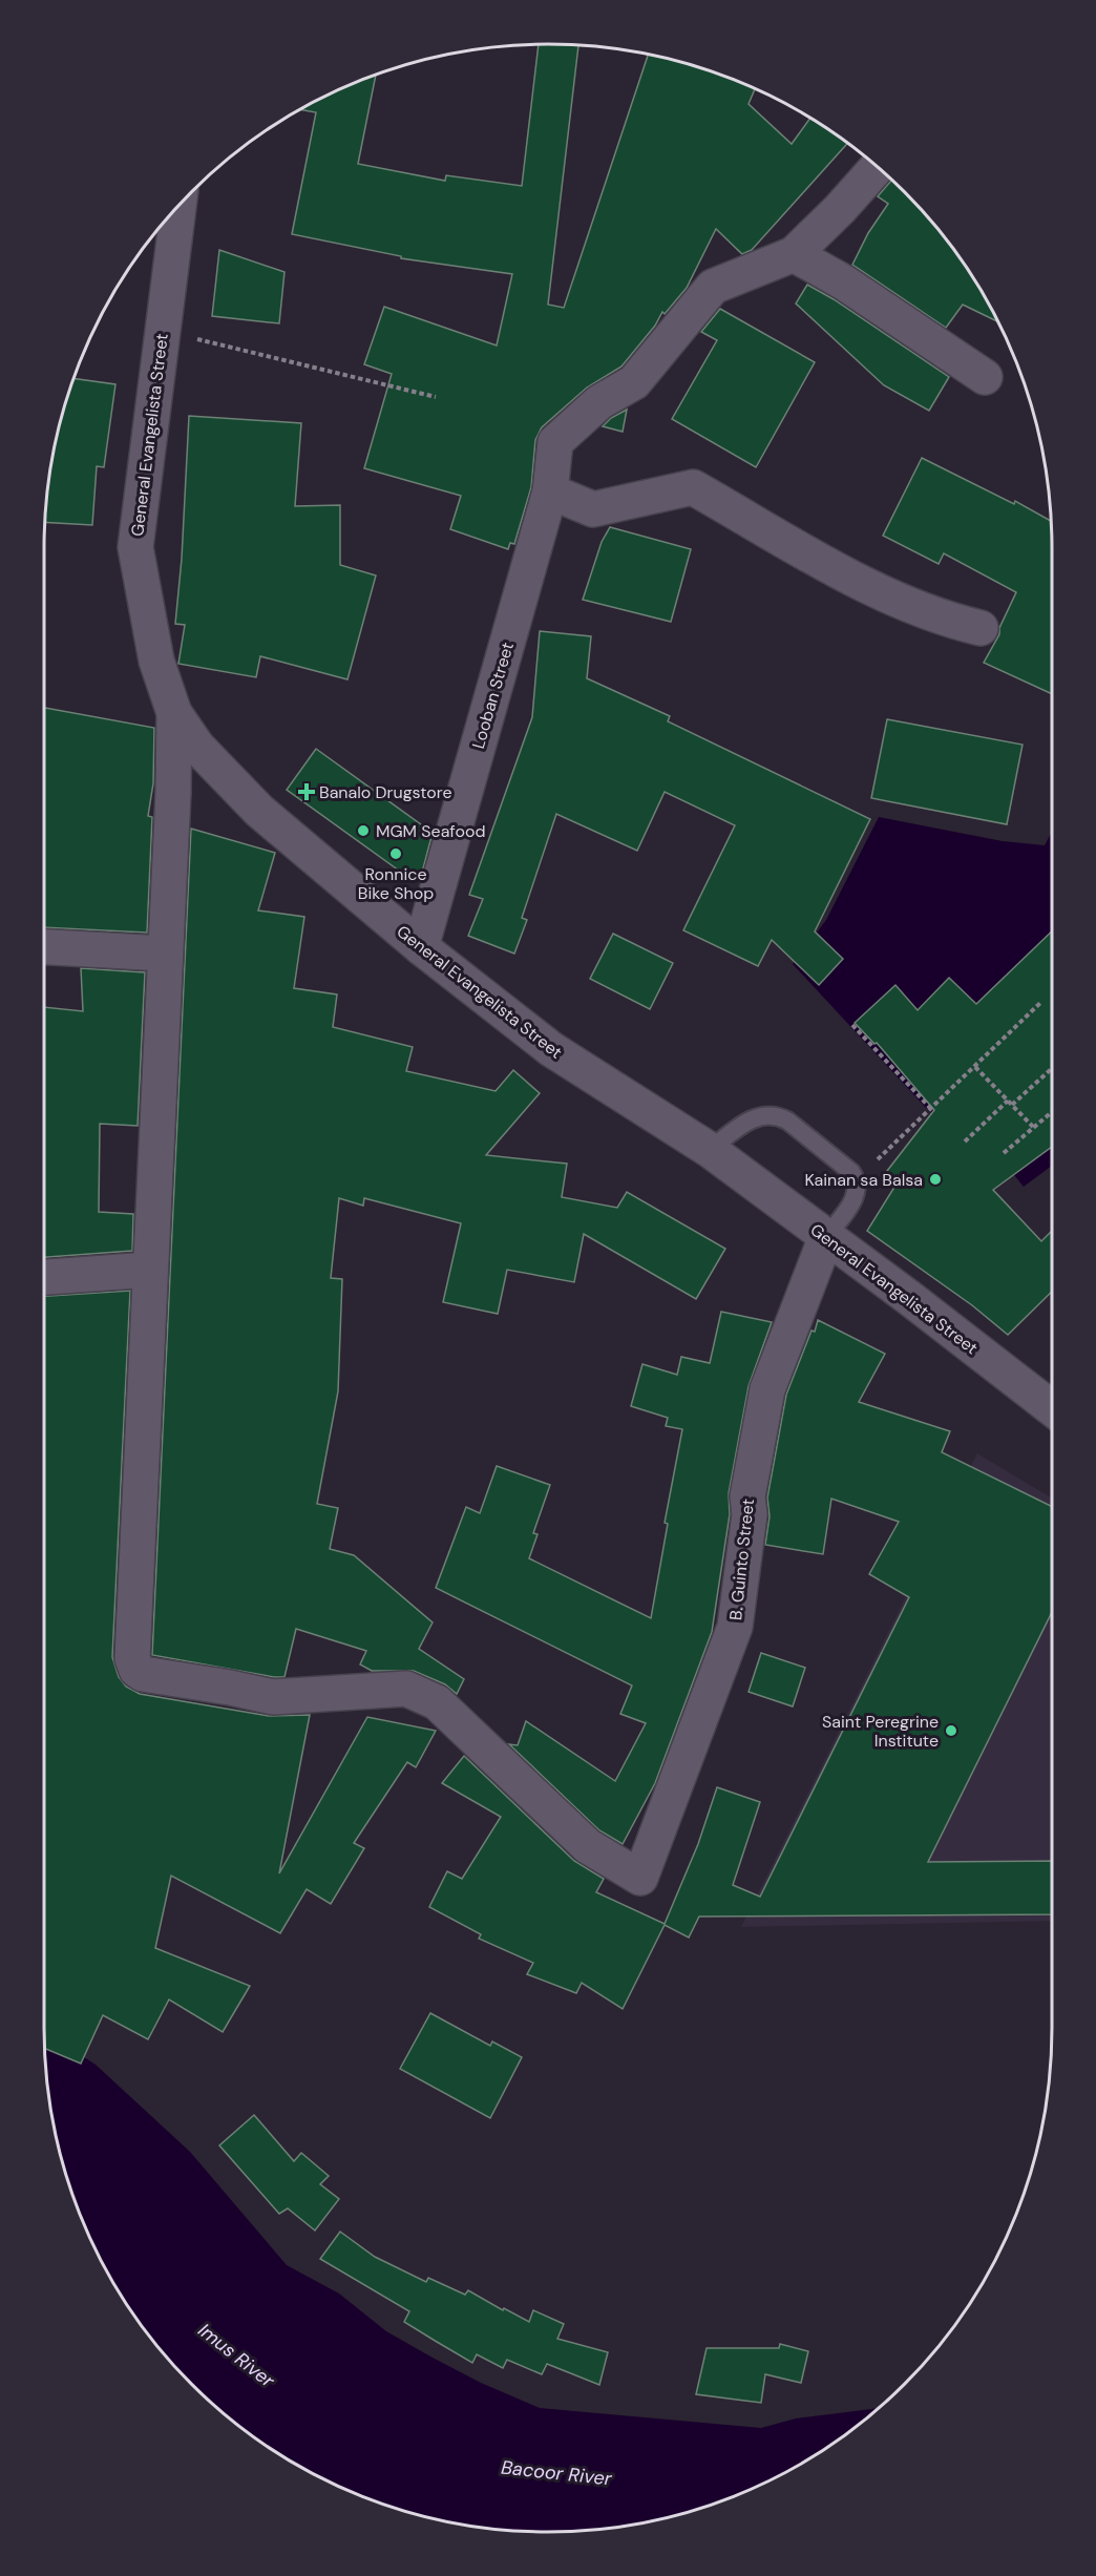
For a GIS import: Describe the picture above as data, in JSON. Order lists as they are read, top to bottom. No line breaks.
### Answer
{"streets":{"street":["General Evangelista Street","Looban Street","B. Guinto Street"]},"crossings":[["General Evangelista Street","Looban Street"],["General Evangelista Street","B. Guinto Street"]],"water":["Imus River","Bacoor River"],"places":{"health":["Banalo Drugstore"],"other":["MGM Seafood","Ronnice Bike Shop","Kainan sa Balsa","Saint Peregrine Institute"]}}
